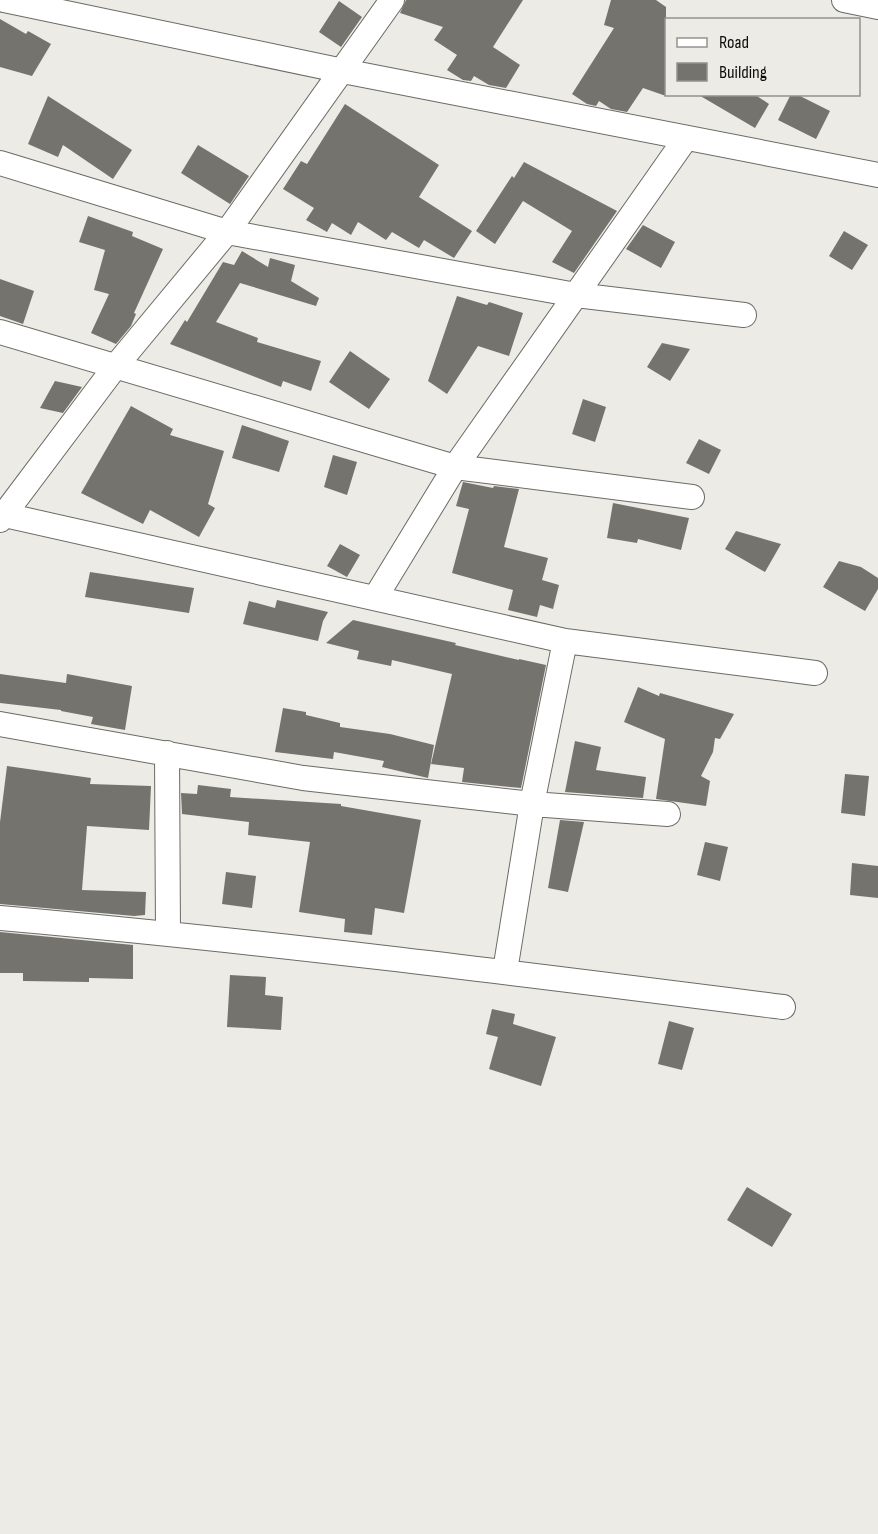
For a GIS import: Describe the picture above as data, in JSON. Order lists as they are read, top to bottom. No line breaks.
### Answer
{"legend":["Road","Building"]}
